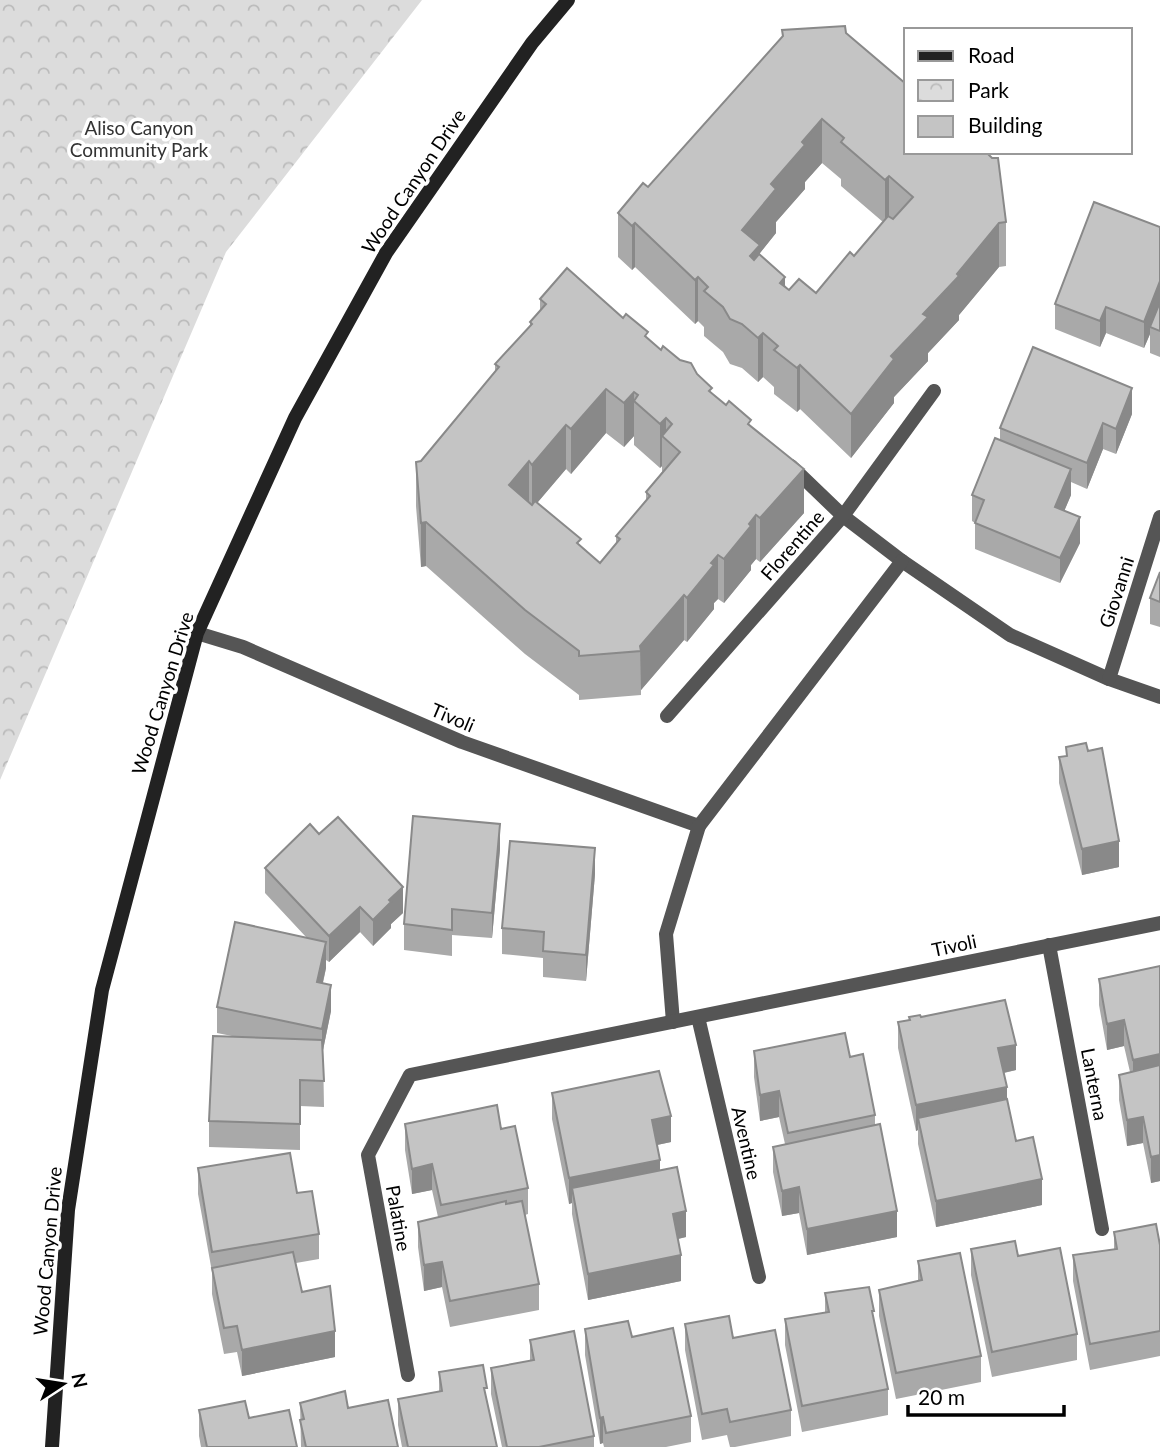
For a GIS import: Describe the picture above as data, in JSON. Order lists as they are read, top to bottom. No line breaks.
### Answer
{"streets":{"main road":["Wood Canyon Drive"],"street":["Florentine","Giovanni","Tivoli","Lanterna","Aventine","Palatine"]},"crossings":[["Wood Canyon Drive","Tivoli"],["Tivoli","Lanterna"],["Tivoli","Aventine"],["Tivoli","Palatine"]],"parks":["Aliso Canyon Community Park"],"legend":["Road","Park","Building"],"scale_bar":"20 m","north":"right"}
